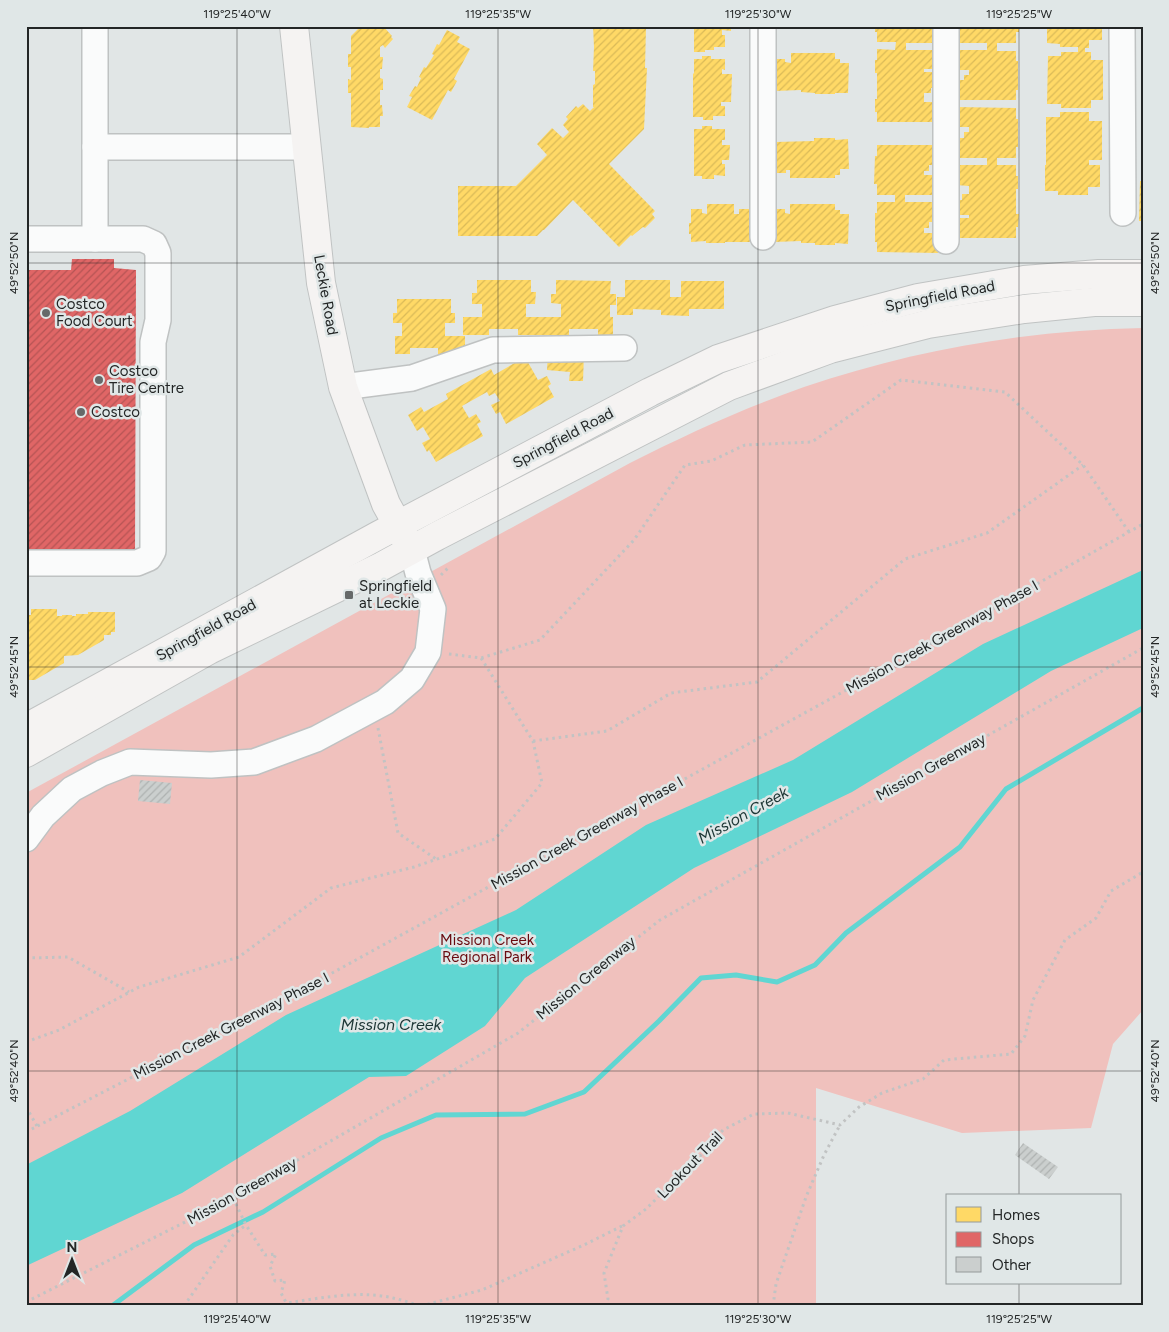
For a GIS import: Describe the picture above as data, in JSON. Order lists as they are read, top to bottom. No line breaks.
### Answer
{"streets":{"main road":["Leckie Road","Springfield Road"],"path":["Mission Creek Greenway Phase I","Mission Greenway","Lookout Trail"]},"crossings":[["Leckie Road","Springfield Road"]],"water":["Mission Creek"],"parks":["Mission Creek Regional Park"],"places":{"other":["Costco Food Court","Costco Tire Centre","Costco"],"transit":["Springfield at Leckie"]},"legend":["Homes","Shops","Other"],"north":"top","coordinates":["119°25'40\"W","119°25'35\"W","119°25'30\"W","119°25'25\"W","49°52'50\"N","49°52'45\"N","49°52'40\"N"]}
